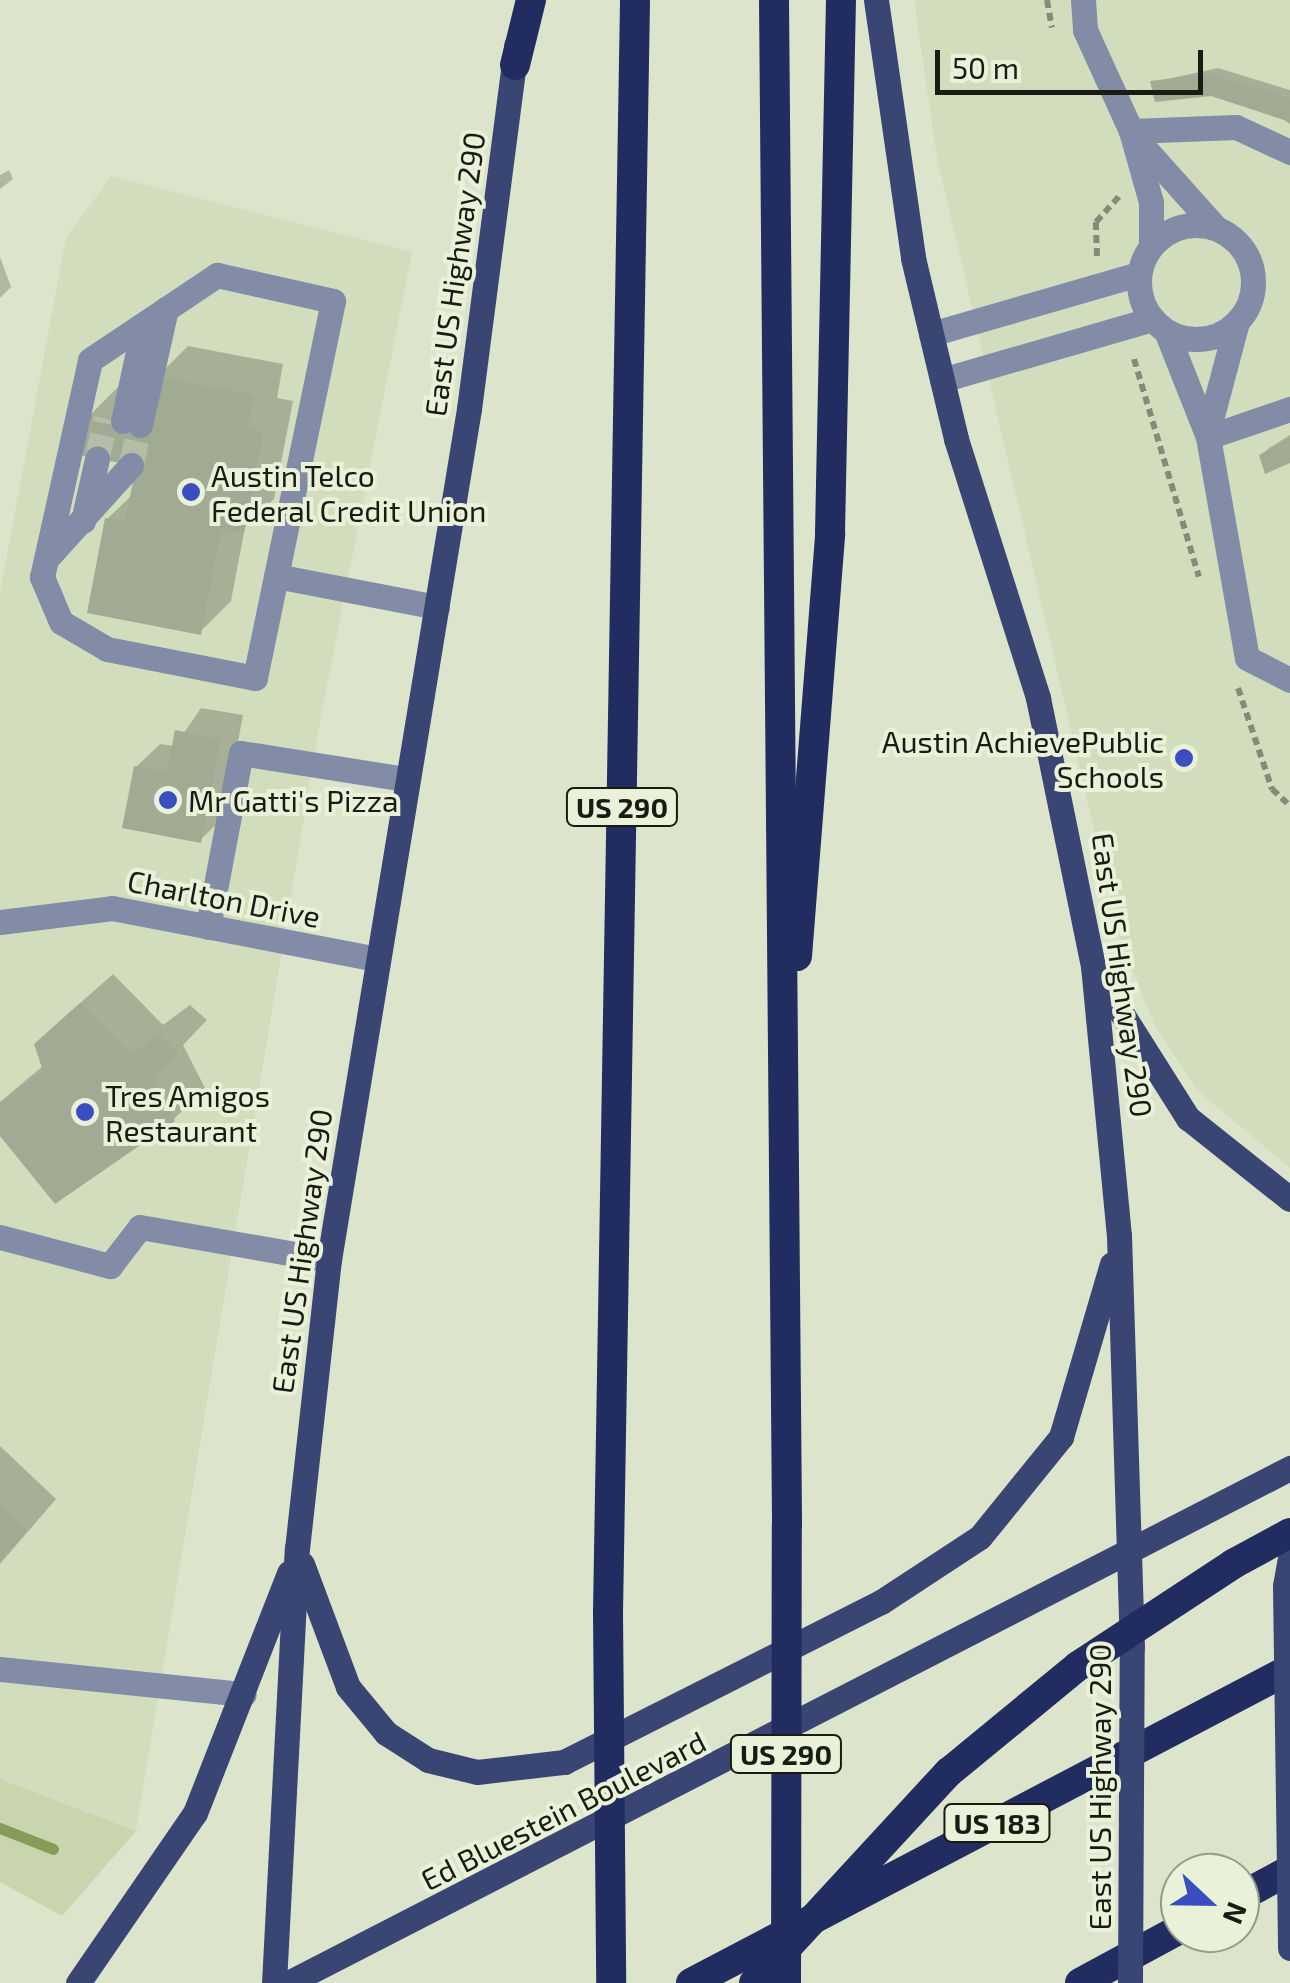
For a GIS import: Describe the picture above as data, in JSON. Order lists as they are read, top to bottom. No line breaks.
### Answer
{"streets":{"highway":["US 290","US 183"],"main road":["East US Highway 290","Ed Bluestein Boulevard"],"street":["Charlton Drive"]},"crossings":[["East US Highway 290","Charlton Drive"],["East US Highway 290","Ed Bluestein Boulevard"]],"places":["Austin Telco Federal Credit Union","Austin AchievePublic Schools","Mr Gatti's Pizza","Tres Amigos Restaurant"],"scale_bar":"50 m","north":"right"}
